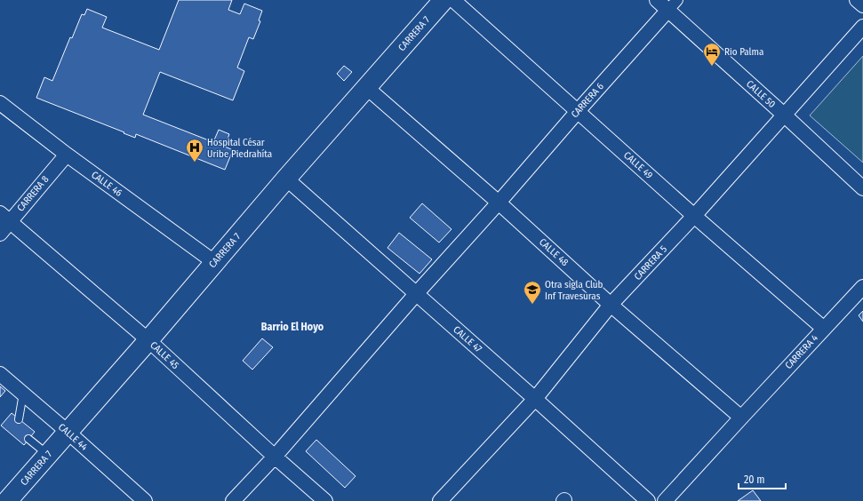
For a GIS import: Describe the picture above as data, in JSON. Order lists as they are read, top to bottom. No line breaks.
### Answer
{"streets":{"main road":["CARRERA 7"],"street":["CALLE 50","CARRERA 6","CALLE 49","CALLE 46","CARRERA 8","CALLE 48","CARRERA 5","CALLE 47","CARRERA 4","CALLE 45","CALLE 44"]},"crossings":[["CARRERA 7","CALLE 46"],["CARRERA 7","CALLE 48"],["CARRERA 7","CALLE 47"],["CARRERA 7","CALLE 45"],["CARRERA 7","CALLE 44"],["CALLE 50","CARRERA 6"],["CALLE 50","CARRERA 5"],["CARRERA 6","CALLE 49"],["CARRERA 6","CALLE 48"],["CARRERA 6","CALLE 47"],["CARRERA 6","CALLE 45"],["CALLE 49","CARRERA 5"],["CALLE 49","CARRERA 4"],["CALLE 46","CARRERA 8"],["CARRERA 8","CALLE 45"],["CALLE 48","CARRERA 5"],["CALLE 48","CARRERA 4"],["CARRERA 5","CALLE 47"]],"districts":["Barrio El Hoyo"],"places":{"hotel":["Rio Palma"],"hospital":["Hospital César Uribe Piedrahíta"],"school or university":["Otra sigla Club Inf Travesuras"]},"scale_bar":"20 m"}
